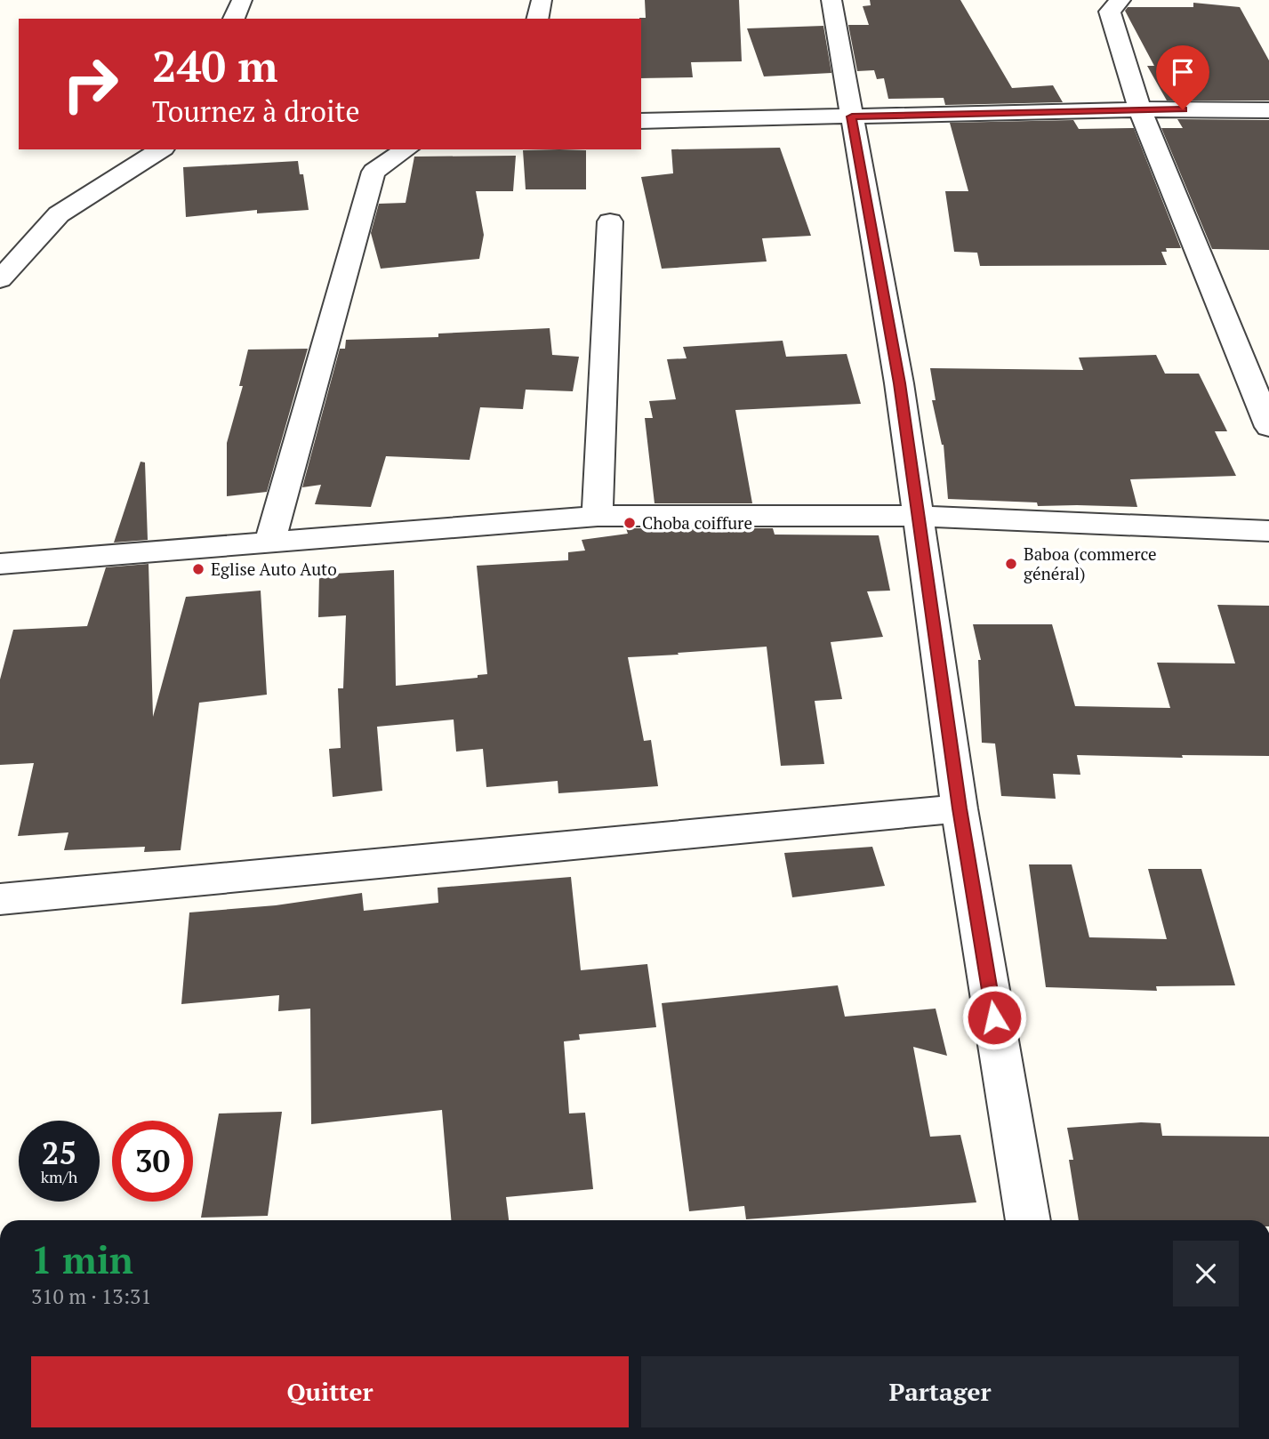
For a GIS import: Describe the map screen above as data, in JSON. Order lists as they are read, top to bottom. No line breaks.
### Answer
{"places":["Choba coiffure","Baboa (commerce général)","Eglise Auto Auto"],"page":{"turn":["240 m","Tournez à droite"],"speed":"25 km/h","limit":"30","heading":["1 min","310 m · 13:31"],"buttons":["Quitter","Partager"]}}
